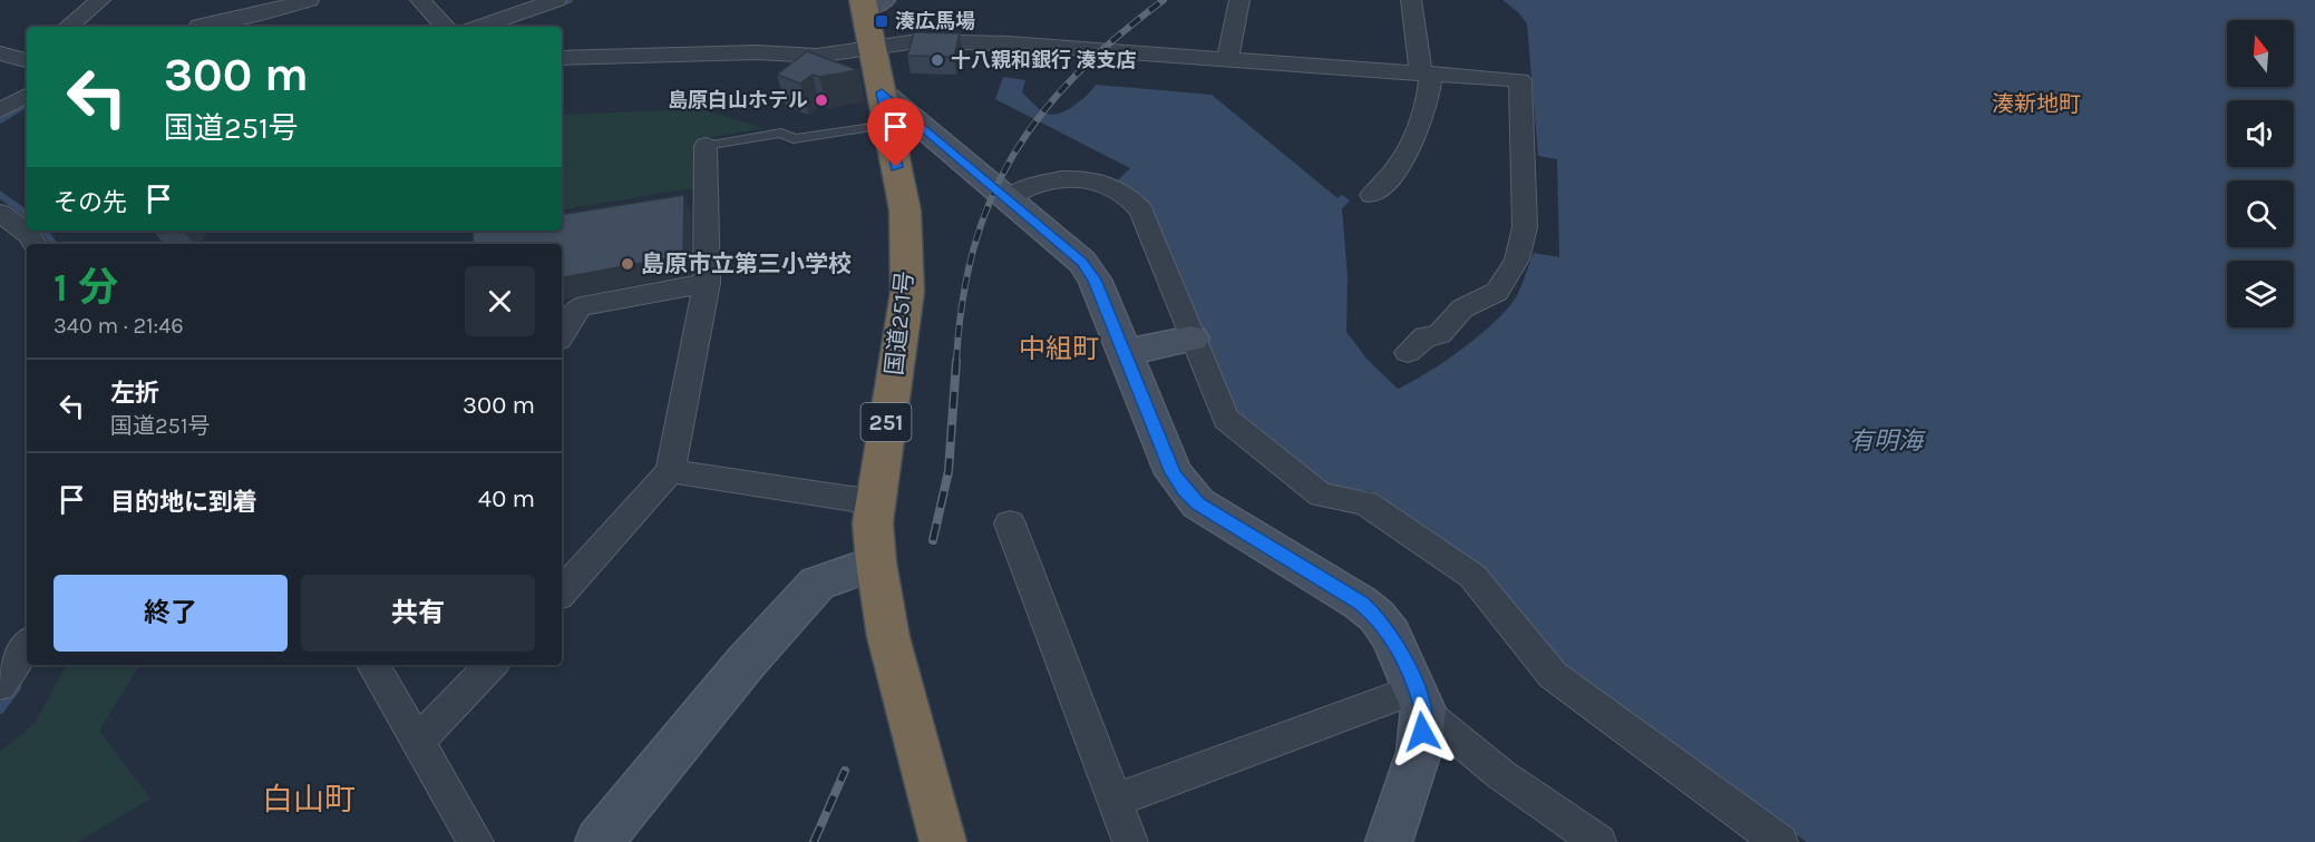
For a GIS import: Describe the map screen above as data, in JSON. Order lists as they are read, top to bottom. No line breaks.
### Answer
{"streets":{"highway":["国道251号","251"]},"districts":["湊新地町","中組町","白山町"],"water":["有明海"],"places":{"transit":["湊広馬場"],"other":["十八親和銀行 湊支店","島原白山ホテル","島原市立第三小学校"]},"north":"top","page":{"turn":["300 m","国道251号"],"then":"その先","heading":["1 分","340 m · 21:46"],"list":[{"name":"左折","note":"国道251号","value":"300 m"},{"name":"目的地に到着","value":"40 m"}],"buttons":["終了","共有"]}}
